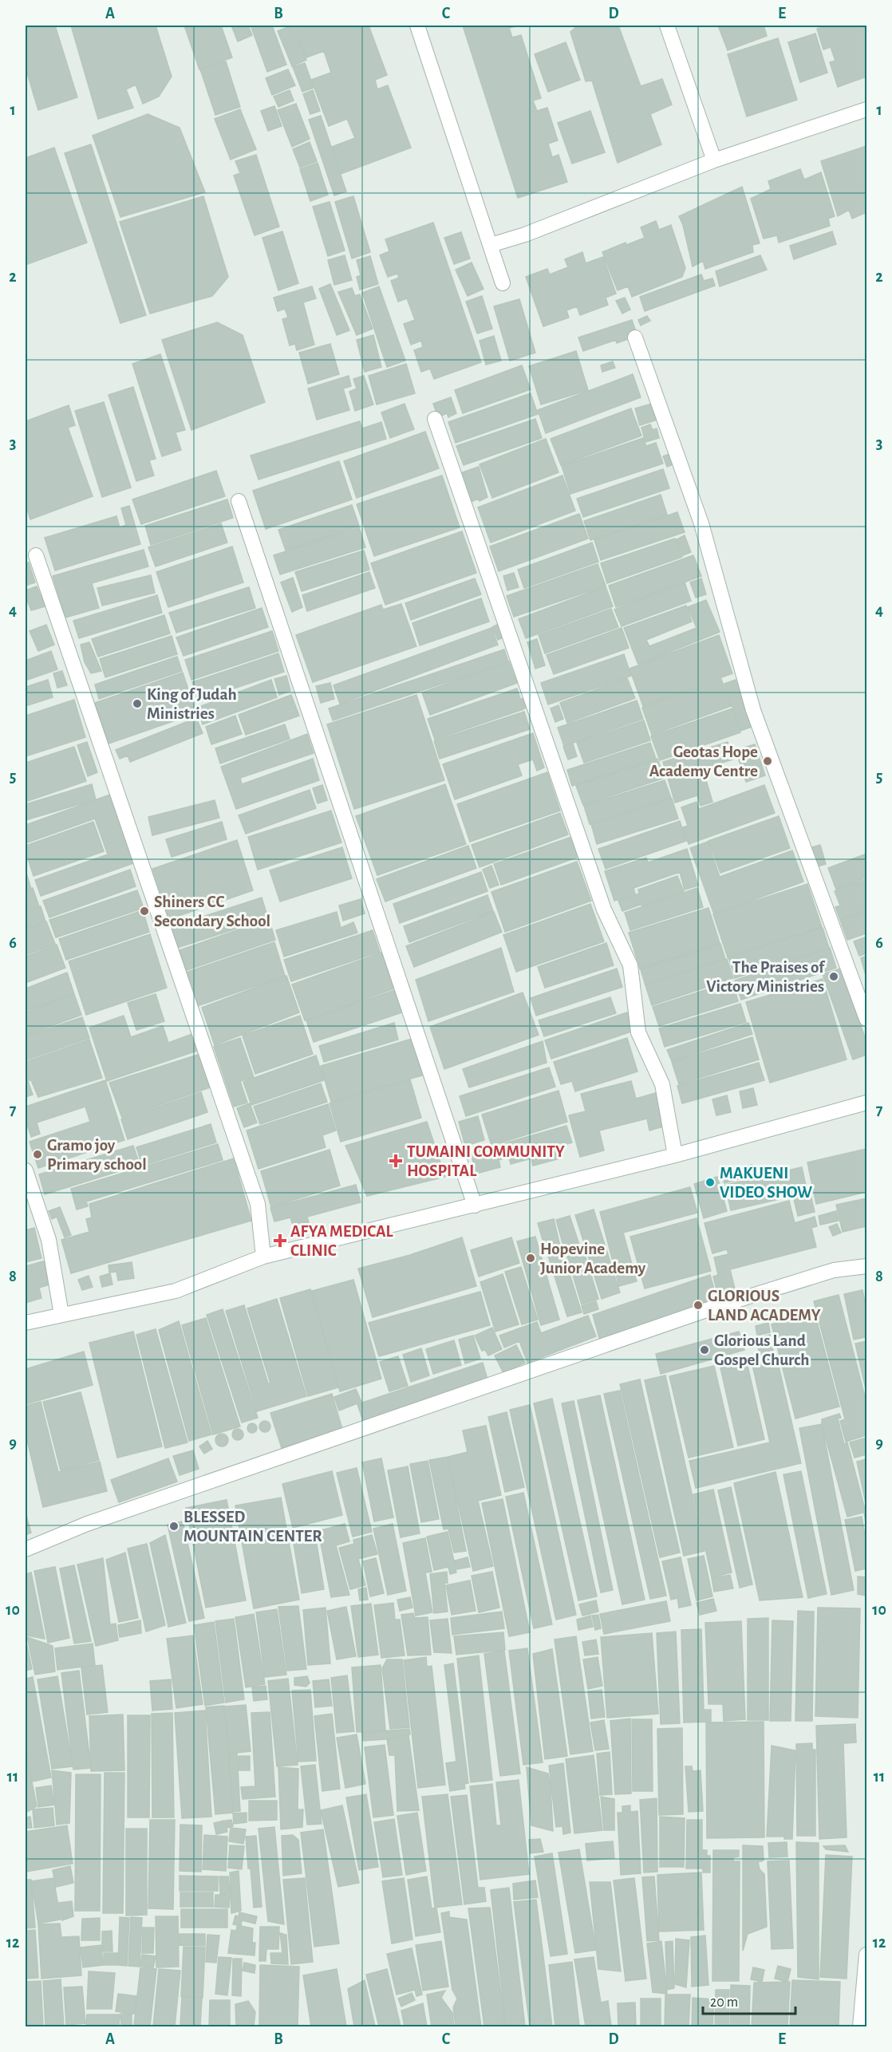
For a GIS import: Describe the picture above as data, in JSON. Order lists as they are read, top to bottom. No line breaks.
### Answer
{"places":{"other":["King of Judah Ministries","Geotas Hope Academy Centre","Shiners CC Secondary School","The Praises of Victory Ministries","Gramo joy Primary school","MAKUENI VIDEO SHOW","Hopevine Junior Academy","GLORIOUS LAND ACADEMY","Glorious Land Gospel Church","BLESSED MOUNTAIN CENTER"],"health":["TUMAINI COMMUNITY HOSPITAL","AFYA MEDICAL CLINIC"]},"scale_bar":"20 m","grid":{"columns":["A","B","C","D","E"],"rows":["1","2","3","4","5","6","7","8","9","10","11","12"]}}
